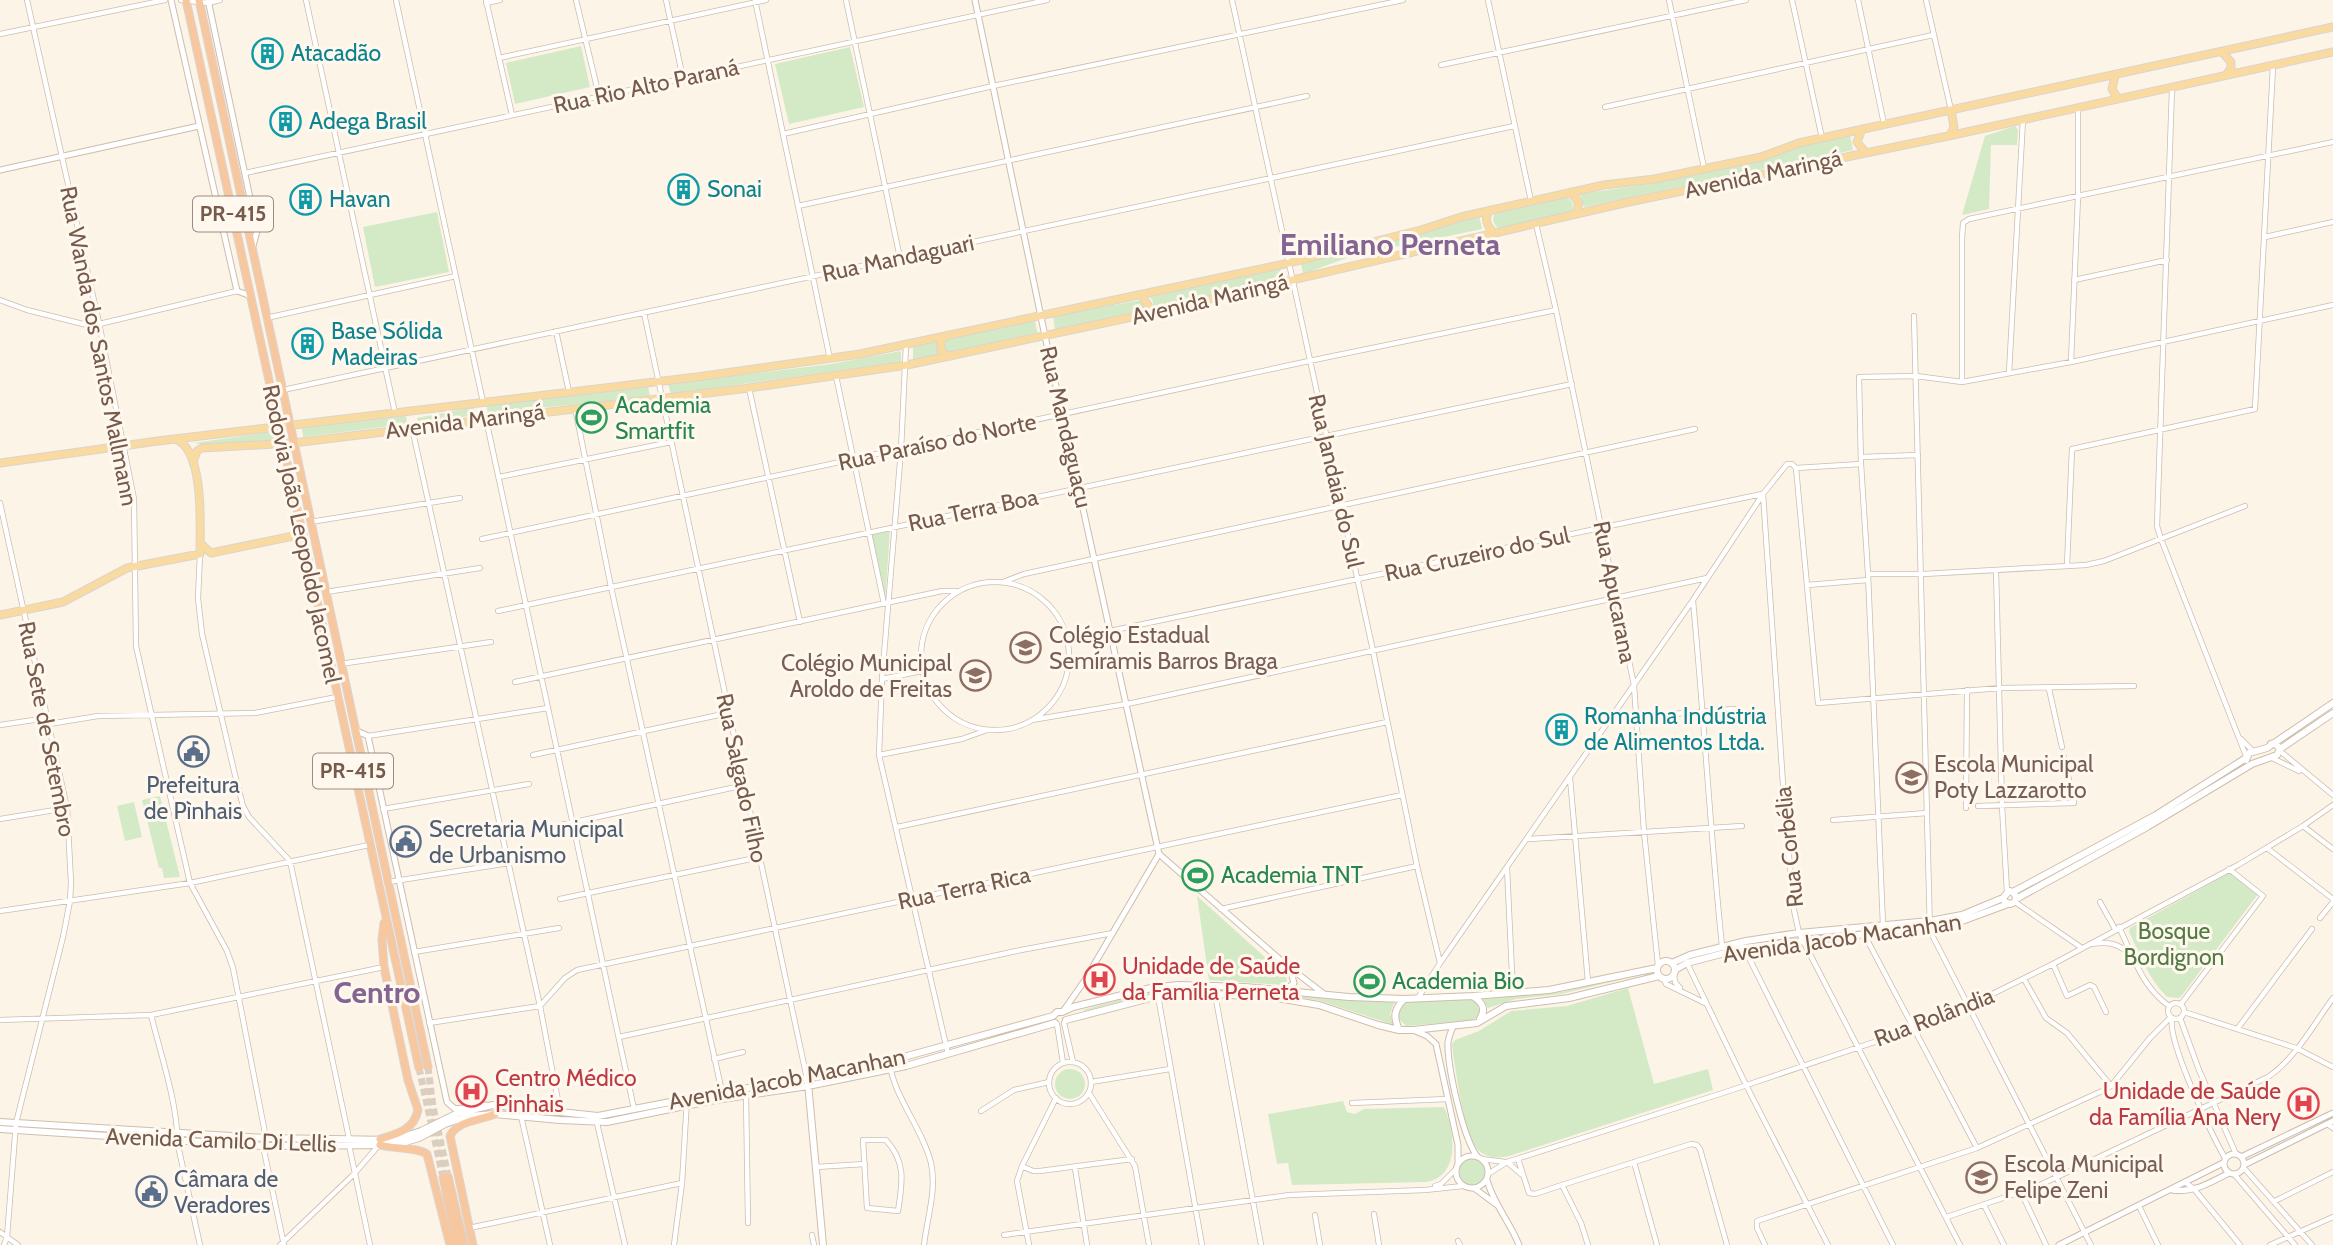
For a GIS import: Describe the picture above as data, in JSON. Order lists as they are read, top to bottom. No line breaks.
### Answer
{"streets":{"highway":["PR-415","Rodovia João Leopoldo Jacomel"],"main road":["Avenida Maringá","Rua Salgado Filho","Avenida Jacob Macanhan","Avenida Camilo Di Lellis"],"street":["Rua Rio Alto Paraná","Rua Mandaguari","Rua Wanda dos Santos Mallmann","Rua Mandaguaçu","Rua Paraíso do Norte","Rua Jandaia do Sul","Rua Terra Boa","Rua Cruzeiro do Sul","Rua Apucarana","Rua Sete de Setembro","Rua Corbélia","Rua Terra Rica","Rua Rolândia"]},"crossings":[["Rua Rio Alto Paraná","Rua Mandaguaçu"],["Rua Rio Alto Paraná","Rodovia João Leopoldo Jacomel"],["Avenida Maringá","Rua Wanda dos Santos Mallmann"],["Avenida Maringá","Rua Mandaguaçu"],["Avenida Maringá","Rua Jandaia do Sul"],["Avenida Maringá","Rodovia João Leopoldo Jacomel"],["Avenida Maringá","Rua Apucarana"],["Avenida Maringá","Rua Salgado Filho"],["Rua Mandaguari","Rua Mandaguaçu"],["Rua Mandaguari","Rua Jandaia do Sul"],["Rua Mandaguari","Rodovia João Leopoldo Jacomel"],["Rua Mandaguari","Rua Salgado Filho"],["Rua Wanda dos Santos Mallmann","Avenida Camilo Di Lellis"],["Rua Mandaguaçu","Rua Paraíso do Norte"],["Rua Mandaguaçu","Rua Terra Boa"],["Rua Mandaguaçu","Rua Cruzeiro do Sul"],["Rua Mandaguaçu","Rua Terra Rica"],["Rua Paraíso do Norte","Rua Jandaia do Sul"],["Rua Paraíso do Norte","Rua Apucarana"],["Rua Paraíso do Norte","Rua Salgado Filho"],["Rua Jandaia do Sul","Rua Terra Boa"],["Rua Jandaia do Sul","Rua Cruzeiro do Sul"],["Rua Jandaia do Sul","Rua Terra Rica"],["Rua Terra Boa","Rua Apucarana"],["Rua Terra Boa","Rua Salgado Filho"],["Rua Cruzeiro do Sul","Rua Apucarana"],["Rua Cruzeiro do Sul","Rua Corbélia"],["Rua Apucarana","Avenida Jacob Macanhan"],["Rua Sete de Setembro","Avenida Camilo Di Lellis"],["Rua Salgado Filho","Rua Terra Rica"],["Rua Salgado Filho","Avenida Jacob Macanhan"],["Rua Corbélia","Avenida Jacob Macanhan"],["Rua Corbélia","Rua Rolândia"],["Avenida Jacob Macanhan","Avenida Camilo Di Lellis"]],"districts":["Emiliano Perneta","Centro"],"parks":["Bosque Bordignon"],"places":{"building":["Atacadão","Adega Brasil","Sonai","Havan","Base Sólida Madeiras","Romanha Indústria de Alimentos Ltda."],"sports":["Academia Smartfit","Academia TNT","Academia Bio"],"school or university":["Colégio Estadual Semíramis Barros Braga","Colégio Municipal Aroldo de Freitas","Escola Municipal Poty Lazzarotto","Escola Municipal Felipe Zeni"],"public building":["Prefeitura de Pìnhais","Secretaria Municipal de Urbanismo","Câmara de Veradores"],"hospital":["Unidade de Saúde da Família Perneta","Centro Médico Pinhais","Unidade de Saúde da Família Ana Nery"]}}
